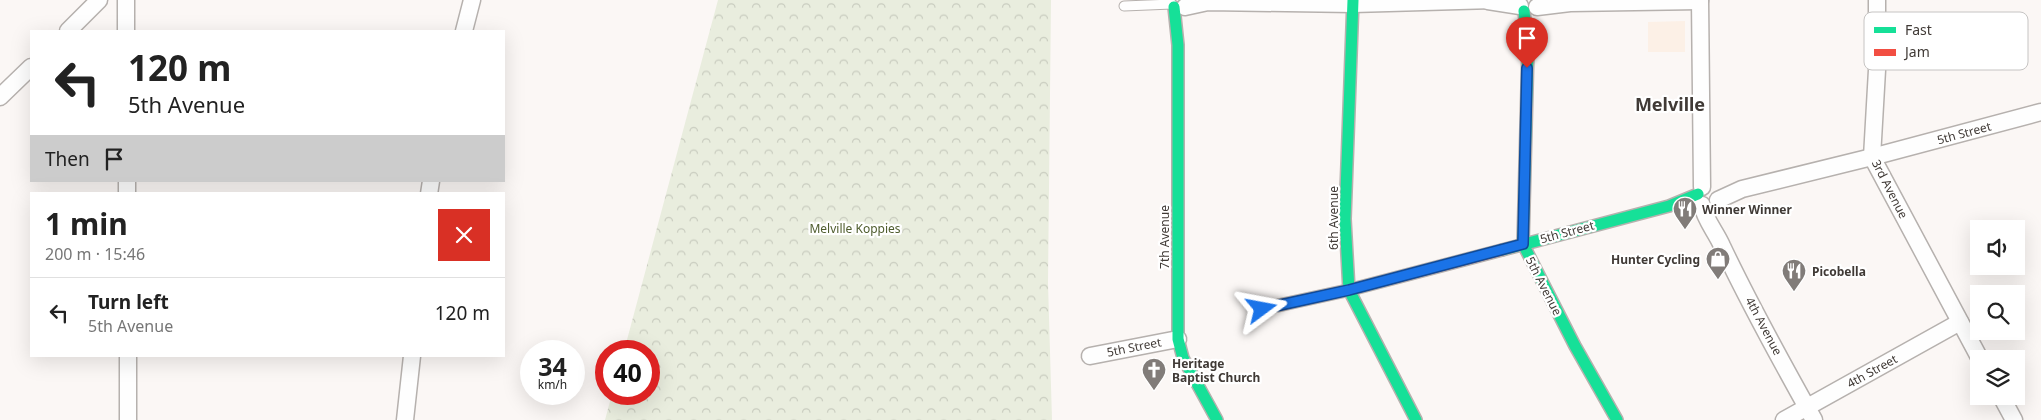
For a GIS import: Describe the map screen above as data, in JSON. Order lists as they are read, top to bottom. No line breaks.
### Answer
{"streets":{"street":["5th Street","3rd Avenue","6th Avenue","7th Avenue","5th Avenue","4th Avenue","4th Street"]},"crossings":[["5th Street","3rd Avenue"],["5th Street","6th Avenue"],["5th Street","7th Avenue"],["5th Street","5th Avenue"],["5th Street","4th Avenue"],["3rd Avenue","4th Street"],["4th Avenue","4th Street"]],"districts":["Melville"],"parks":["Melville Koppies"],"places":{"restaurant":["Winner Winner","Picobella"],"shop":["Hunter Cycling"],"church":["Heritage Baptist Church"]},"legend":["Fast","Jam"],"page":{"turn":["120 m","5th Avenue"],"then":"Then","heading":["1 min","200 m · 15:46"],"list":[{"name":"Turn left","note":"5th Avenue","value":"120 m"}],"speed":"34 km/h","limit":"40"}}
